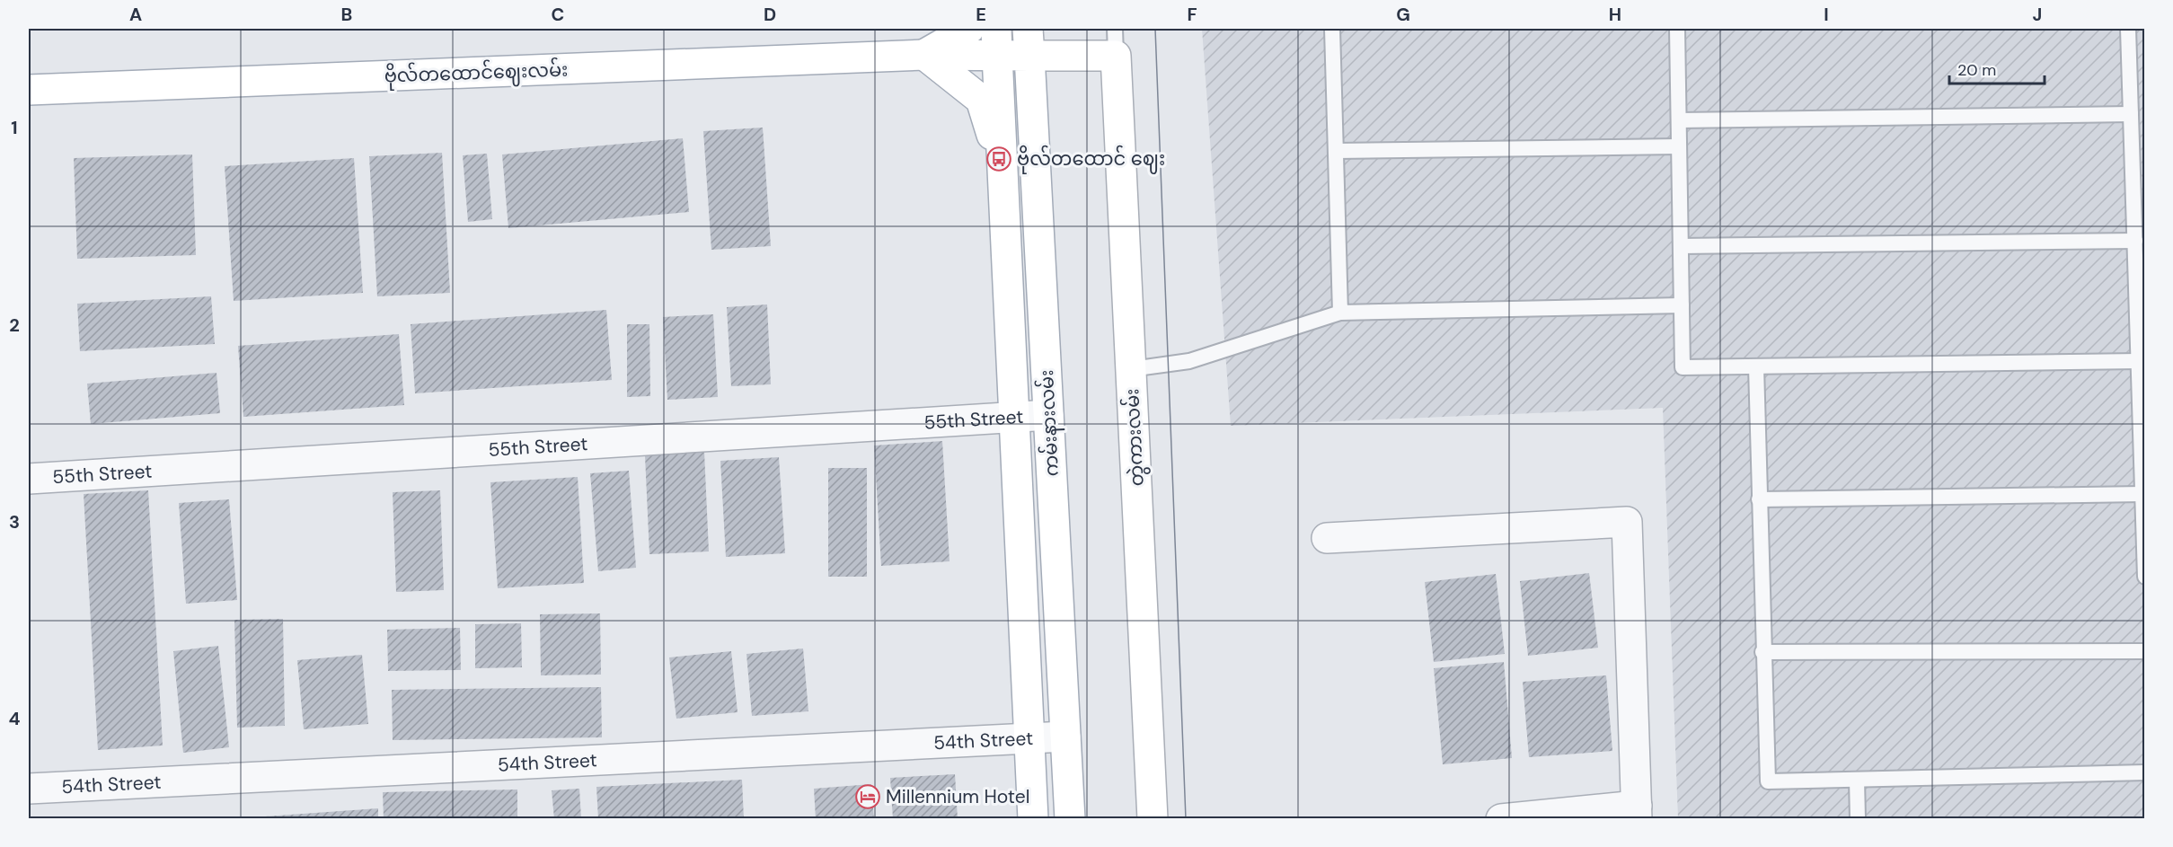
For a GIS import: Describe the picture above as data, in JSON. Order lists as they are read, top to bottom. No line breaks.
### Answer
{"streets":{"main road":["ဗိုလ်တထောင်ဈေးလမ်း","ကမ်းနားလမ်း","တွဲကားလမ်း"],"street":["55th Street","54th Street"]},"crossings":[["ဗိုလ်တထောင်ဈေးလမ်း","ကမ်းနားလမ်း"],["55th Street","ကမ်းနားလမ်း"],["ကမ်းနားလမ်း","54th Street"]],"places":{"bus stop":["ဗိုလ်တထောင် ဈေး"],"hotel":["Millennium Hotel"]},"scale_bar":"20 m","grid":{"columns":["A","B","C","D","E","F","G","H","I","J"],"rows":["1","2","3","4"]}}
